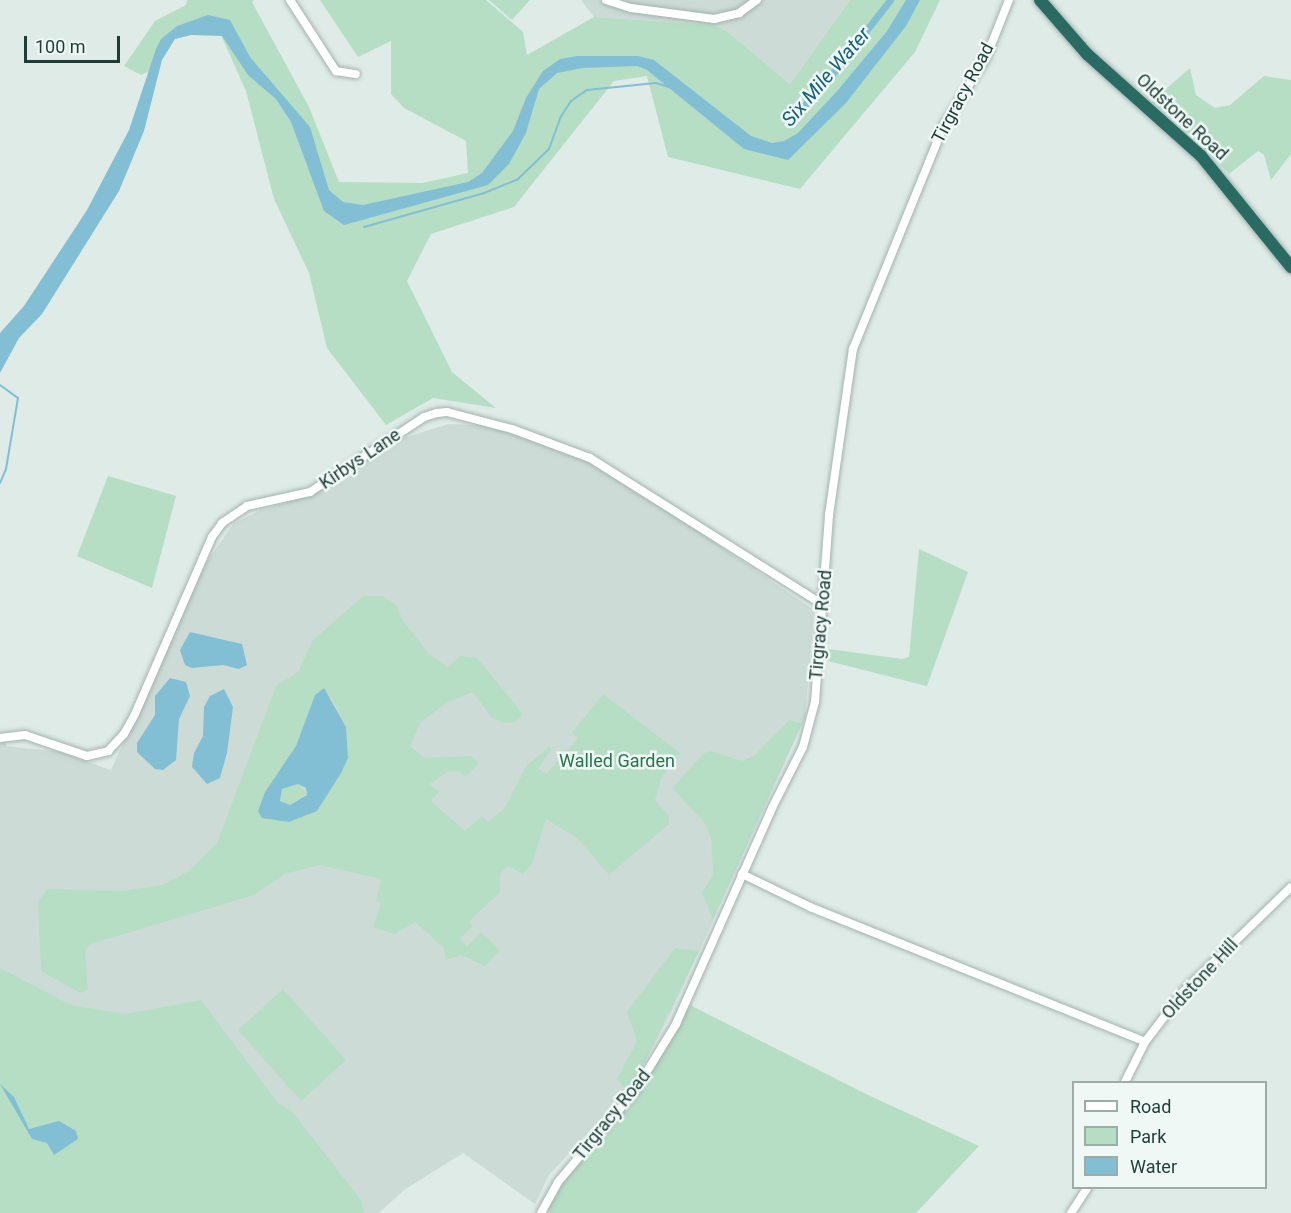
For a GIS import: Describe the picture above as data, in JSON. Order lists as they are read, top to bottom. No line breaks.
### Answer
{"streets":{"highway":["Oldstone Road"],"street":["Tirgracy Road","Kirbys Lane","Oldstone Hill"]},"crossings":[["Tirgracy Road","Kirbys Lane"]],"water":["Six Mile Water"],"parks":["Walled Garden"],"legend":["Road","Park","Water"],"scale_bar":"100 m"}
